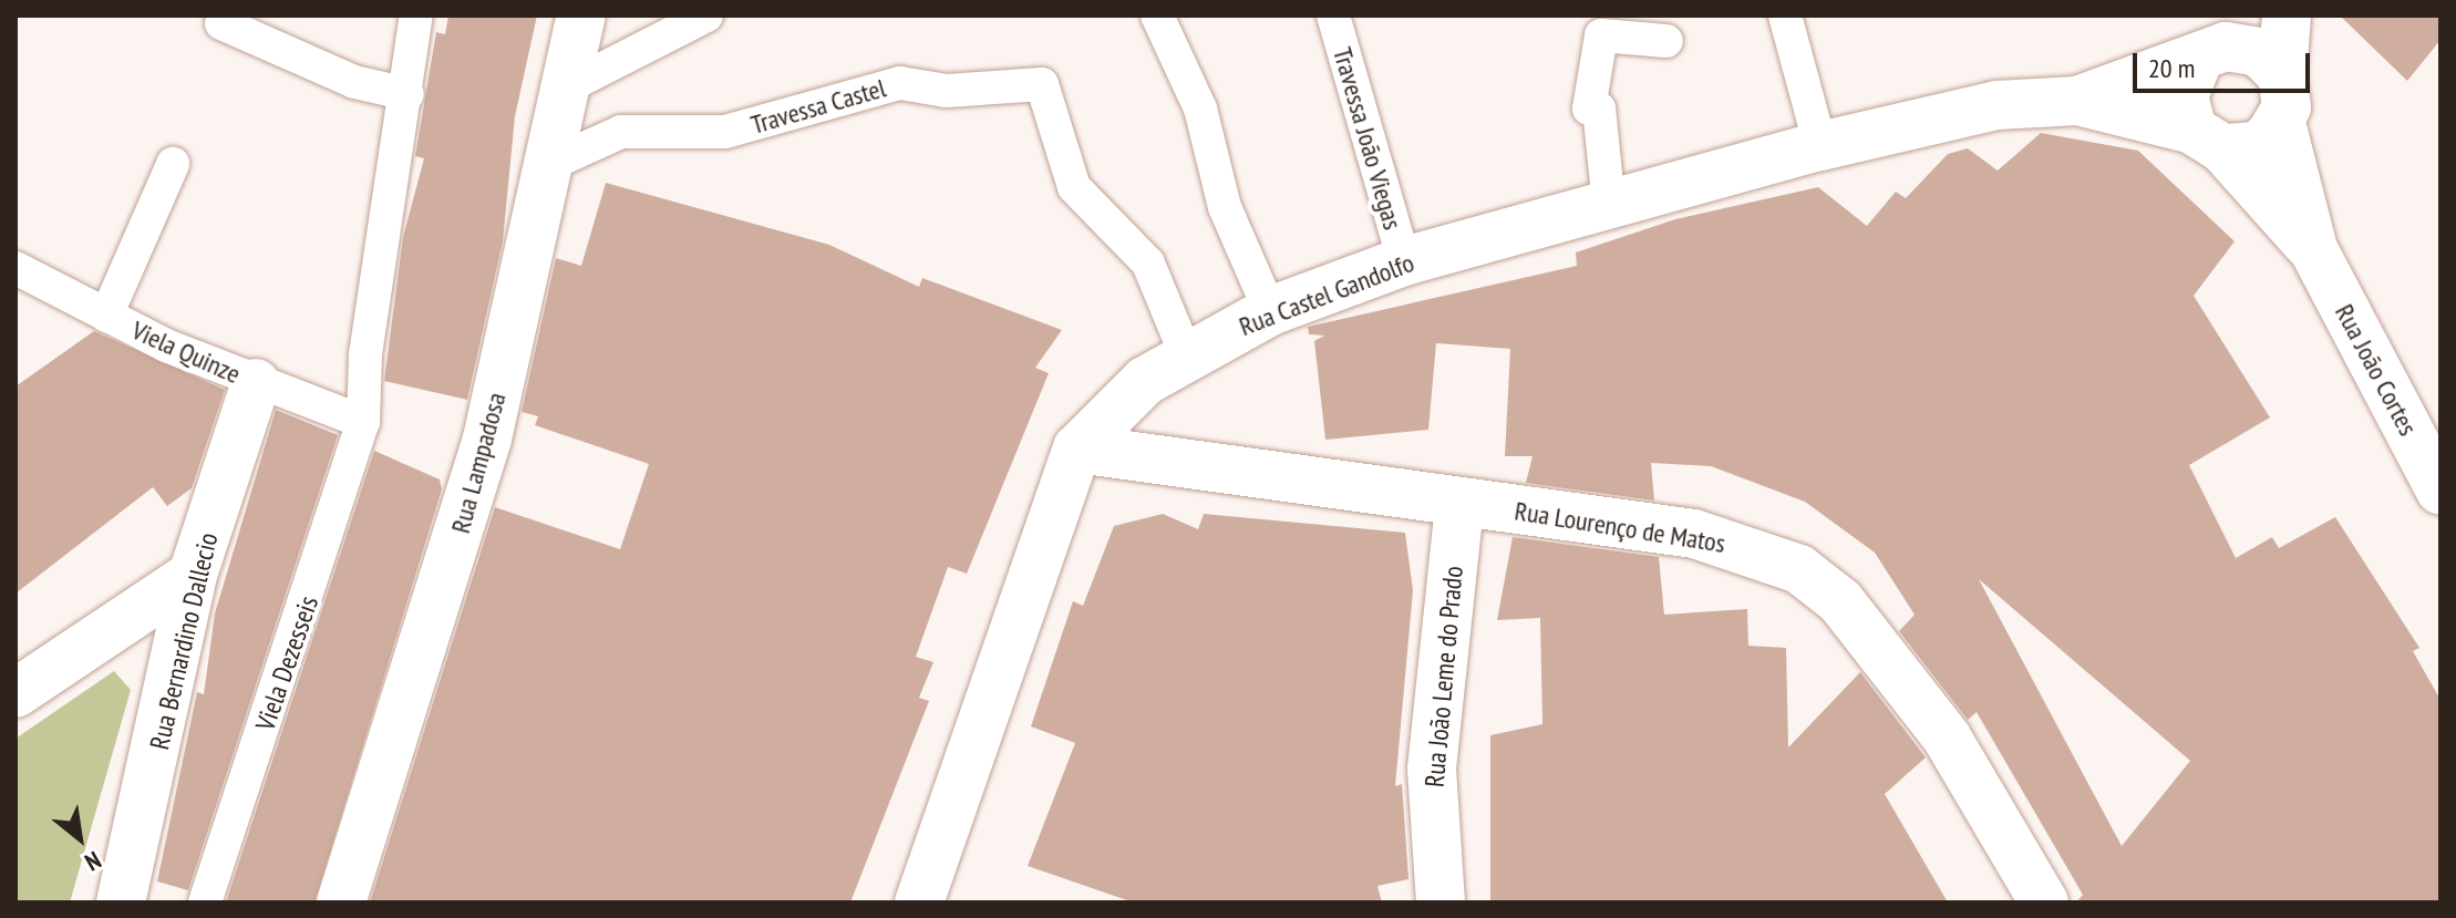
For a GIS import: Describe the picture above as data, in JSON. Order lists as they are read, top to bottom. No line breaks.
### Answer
{"streets":{"street":["Rua Castel Gandolfo","Rua João Cortes","Rua Lampadosa","Rua Lourenço de Matos","Rua Bernardino Dallecio","Rua João Leme do Prado"],"lane":["Travessa Castel","Travessa João Viegas","Viela Quinze","Viela Dezesseis"]},"crossings":[["Travessa Castel","Rua Castel Gandolfo"],["Travessa Castel","Rua Lampadosa"],["Travessa João Viegas","Rua Castel Gandolfo"],["Rua Castel Gandolfo","Rua Lourenço de Matos"],["Viela Quinze","Rua Bernardino Dallecio"],["Viela Quinze","Viela Dezesseis"],["Rua Lourenço de Matos","Rua João Leme do Prado"]],"scale_bar":"20 m","north":"bottom right"}
